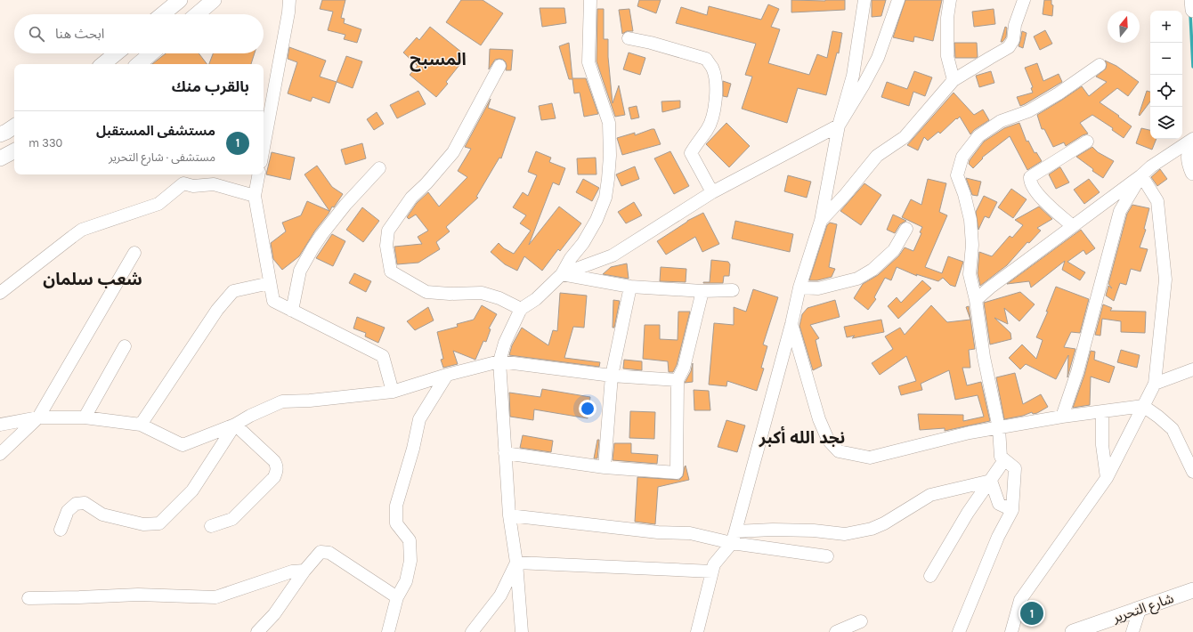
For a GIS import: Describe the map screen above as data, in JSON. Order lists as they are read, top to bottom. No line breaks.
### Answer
{"streets":{"main road":["شارع التحرير"]},"districts":["المسبح","شعب سلمان","نجد الله أكبر"],"north":"top","page":{"map_buttons":["+","−"],"search":"ابحث هنا","heading":"بالقرب منك","list":[{"mark":"1","name":"مستشفى المستقبل","note":"مستشفى · شارع التحرير","value":"330 m"}],"pins":"1"}}
